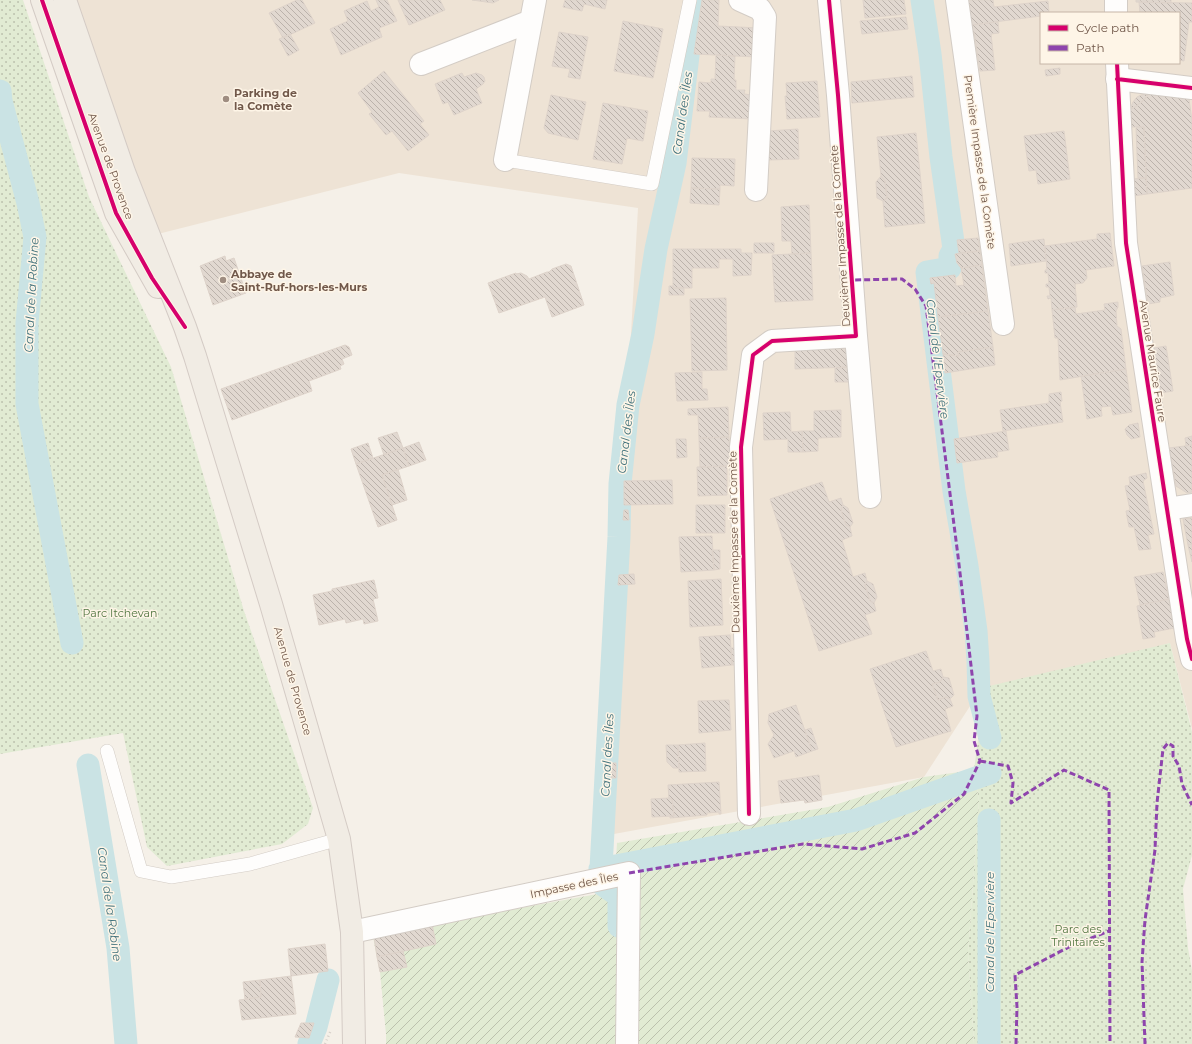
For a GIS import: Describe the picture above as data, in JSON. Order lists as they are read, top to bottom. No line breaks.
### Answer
{"streets":{"main road":["Avenue de Provence"],"street":["Première Impasse de la Comète","Deuxième Impasse de la Comète","Avenue Maurice Faure","Impasse des Îles"]},"crossings":[["Avenue de Provence","Impasse des Îles"]],"water":["Canal des Îles","Canal de la Robine","Canal de l'Epervière"],"parks":["Parc Itchevan","Parc des Trinitaires"],"places":["Parking de la Comète","Abbaye de Saint-Ruf-hors-les-Murs"],"legend":["Cycle path","Path"]}
